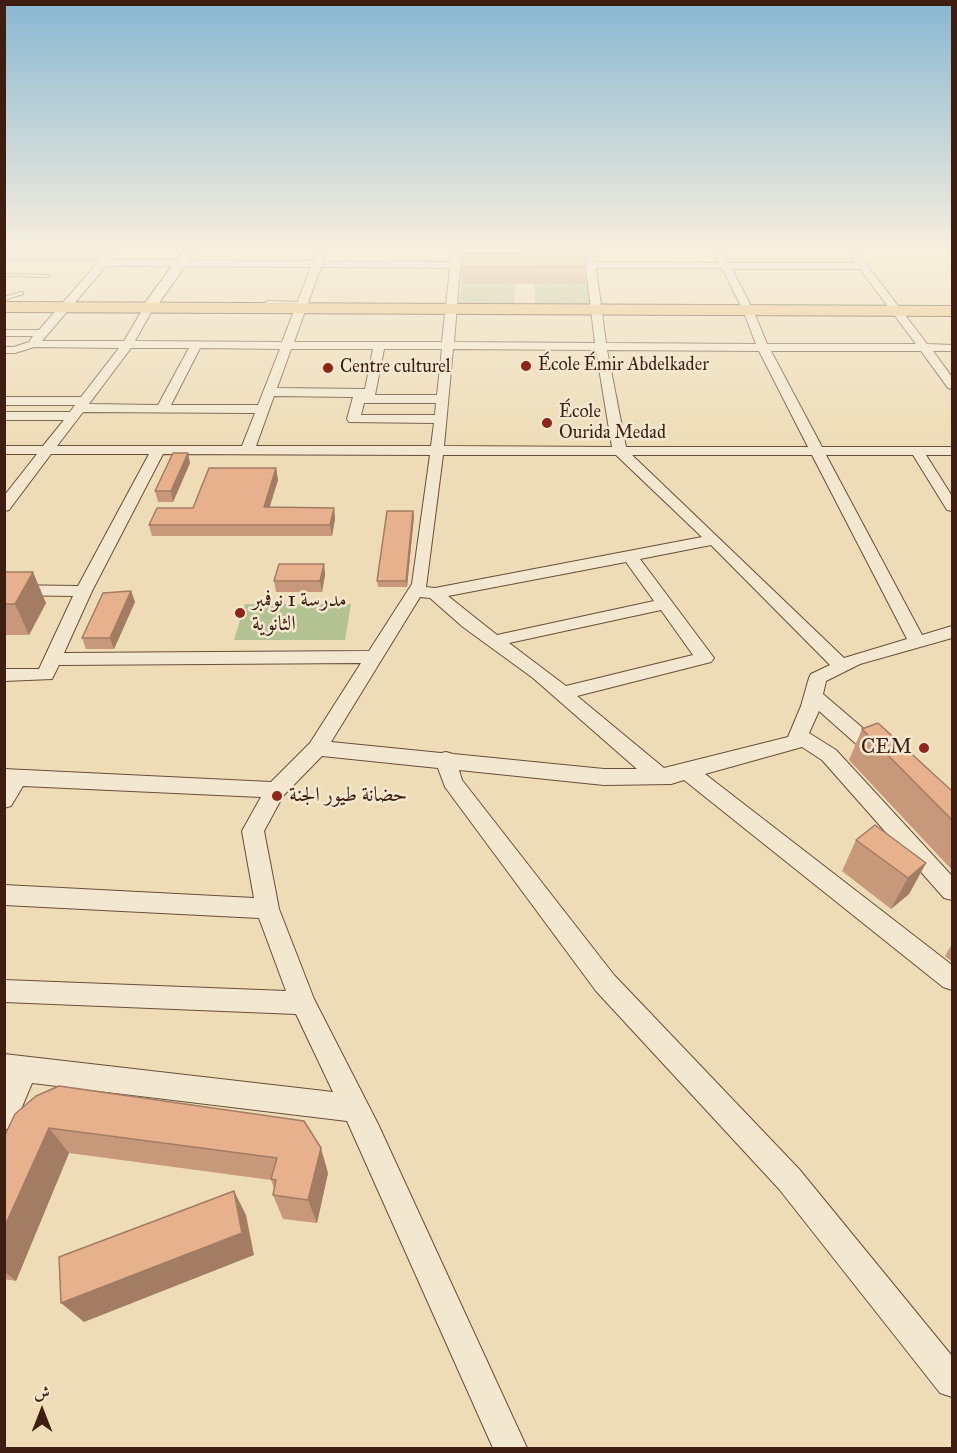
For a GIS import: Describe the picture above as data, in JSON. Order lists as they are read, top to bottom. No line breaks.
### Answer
{"places":["École Émir Abdelkader","Centre culturel","École Ourida Medad","مدرسة 1 نوفمبر الثانوية","CEM","حضانة طيور الجنة"],"north":"top"}
